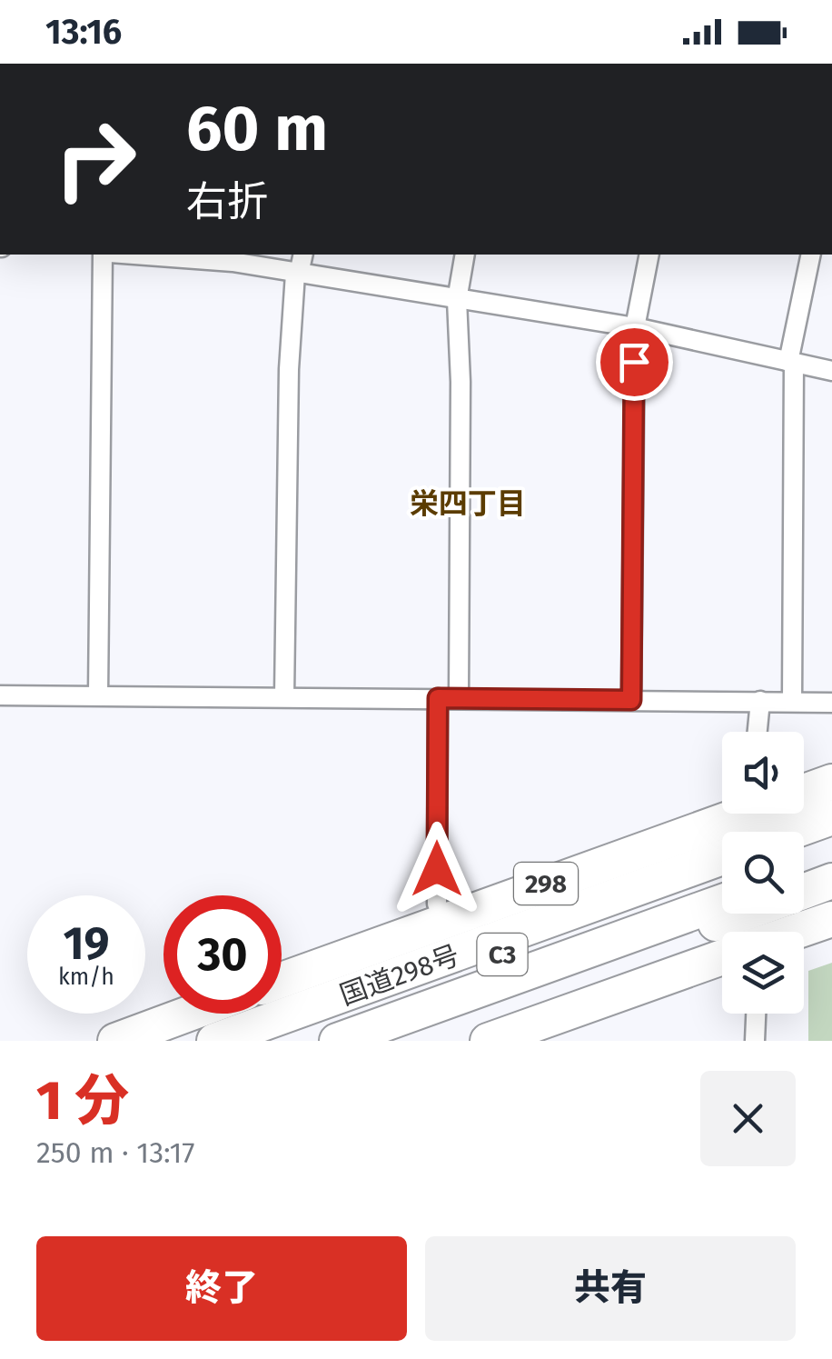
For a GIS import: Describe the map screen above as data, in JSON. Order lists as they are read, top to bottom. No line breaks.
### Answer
{"streets":{"highway":["298","C3","国道298号"]},"districts":["栄四丁目"],"page":{"status":"13:16","turn":["60 m","右折"],"speed":"19 km/h","limit":"30","heading":["1 分","250 m · 13:17"],"buttons":["終了","共有"]}}
